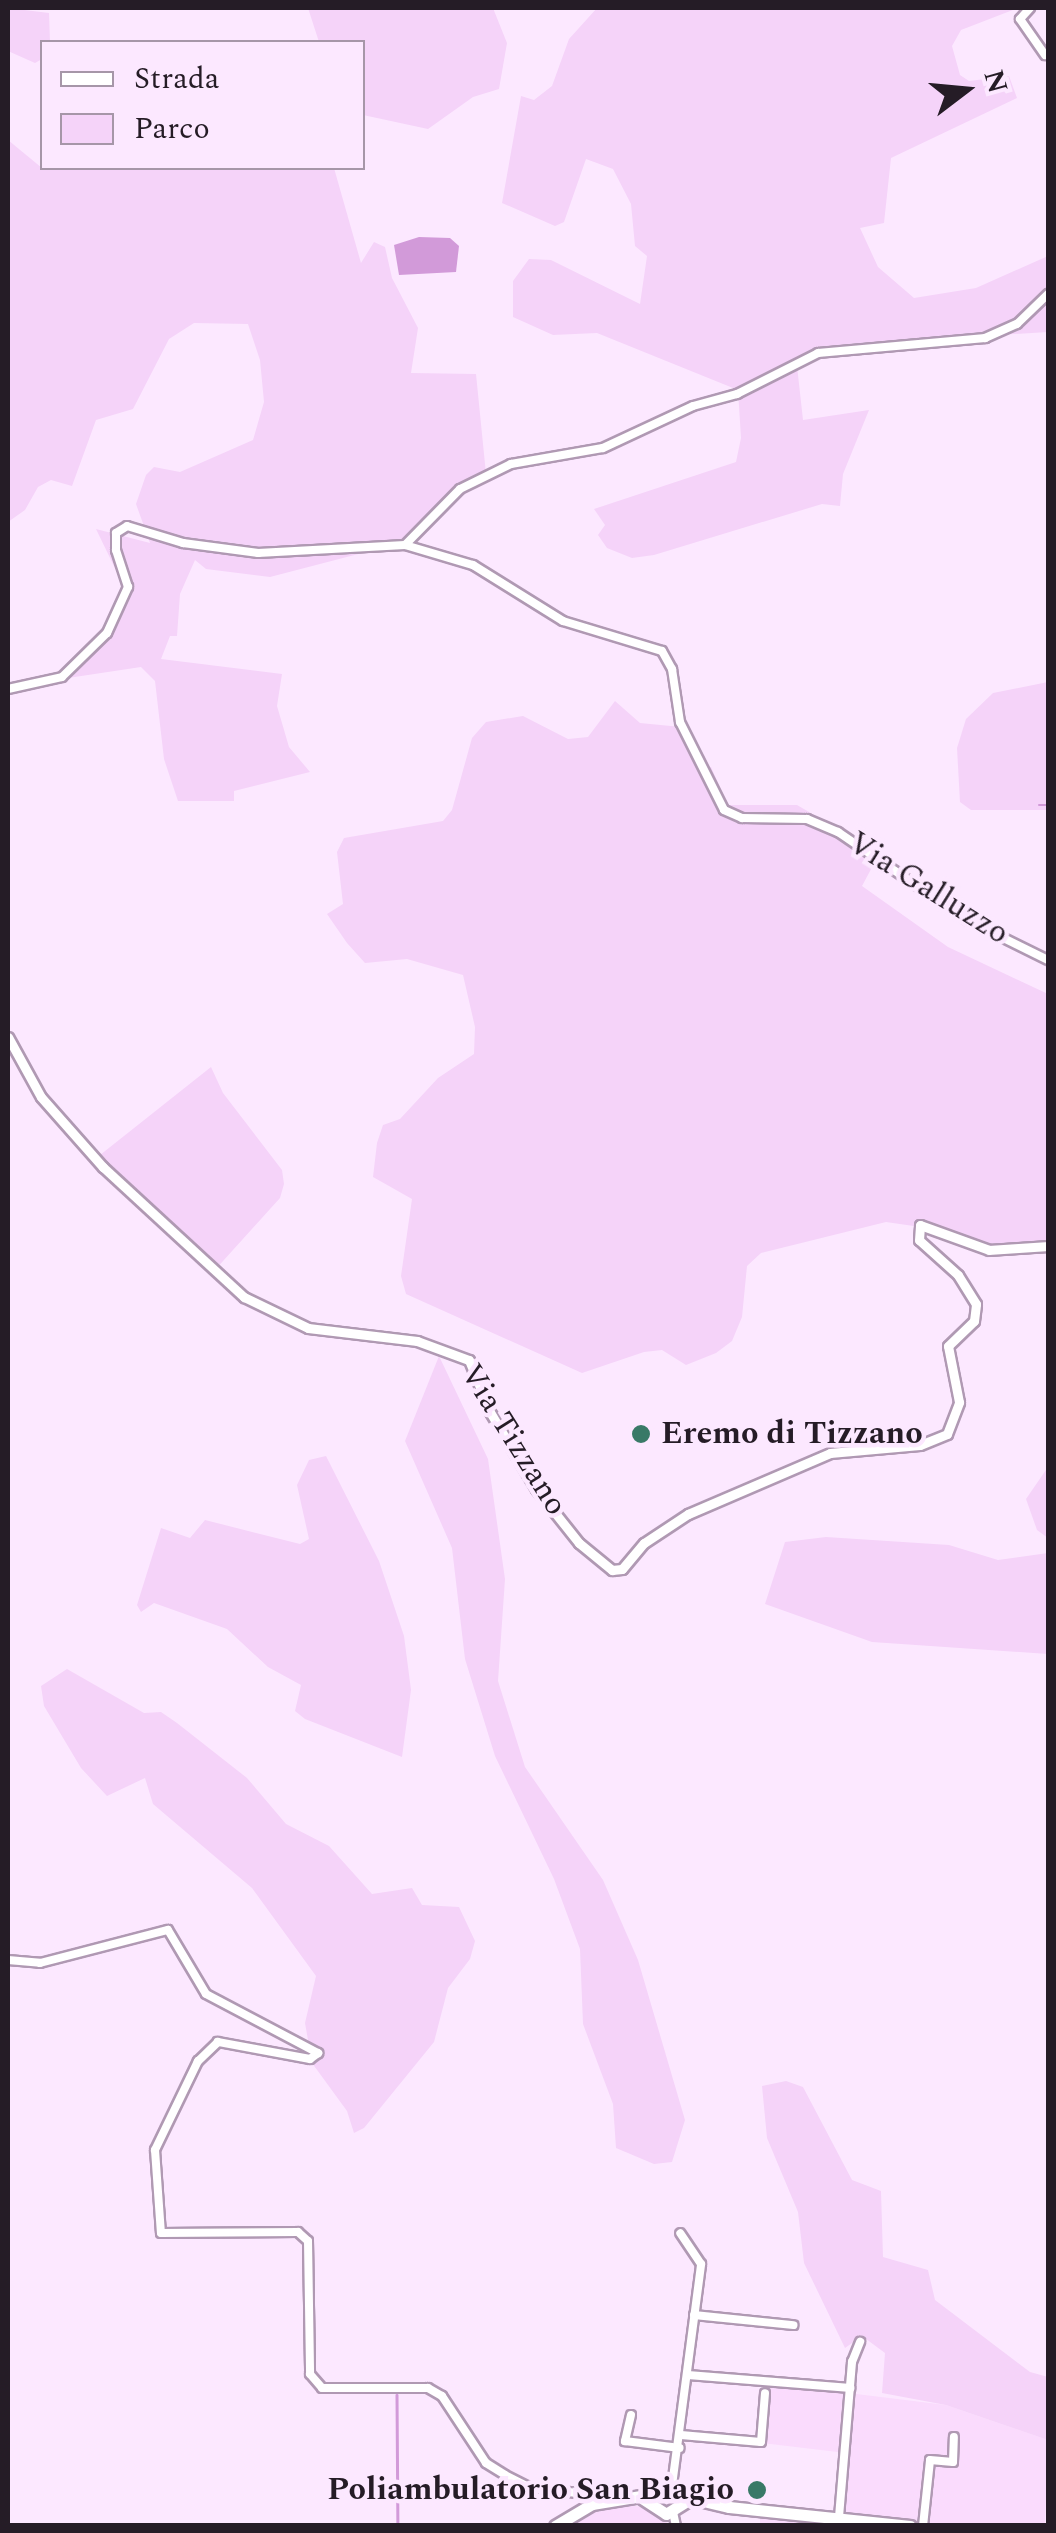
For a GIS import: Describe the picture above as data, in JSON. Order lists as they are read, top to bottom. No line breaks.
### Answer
{"streets":{"street":["Via Galluzzo","Via Tizzano"]},"places":["Eremo di Tizzano","Poliambulatorio San Biagio"],"legend":["Strada","Parco"],"north":"right"}
